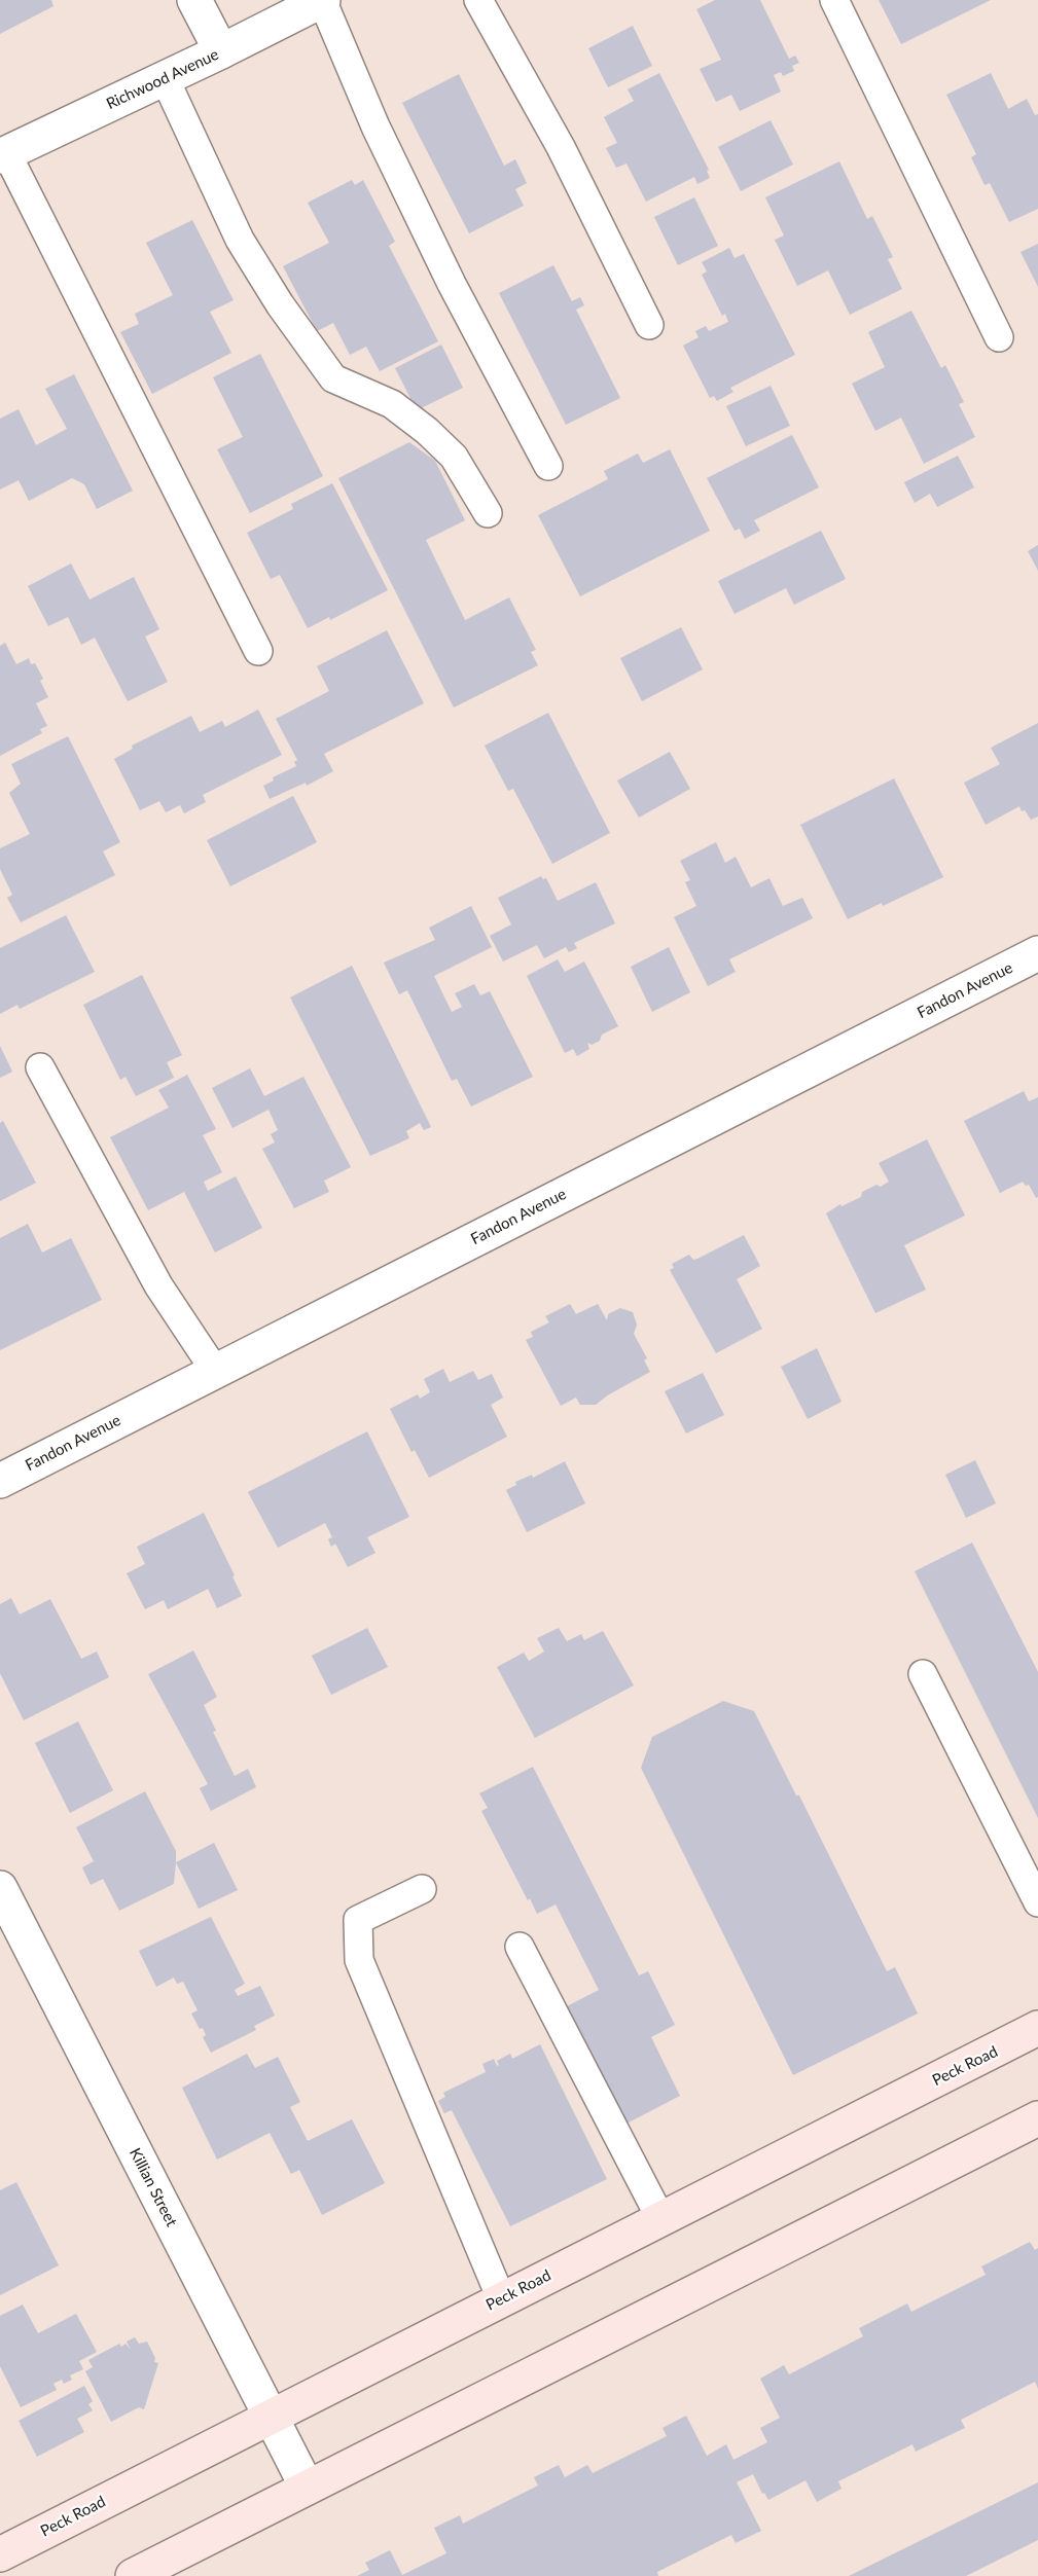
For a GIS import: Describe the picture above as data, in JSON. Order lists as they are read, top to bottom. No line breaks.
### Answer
{"streets":{"main road":["Peck Road"],"street":["Richwood Avenue","Fandon Avenue","Killian Street"]},"crossings":[["Peck Road","Killian Street"]]}
